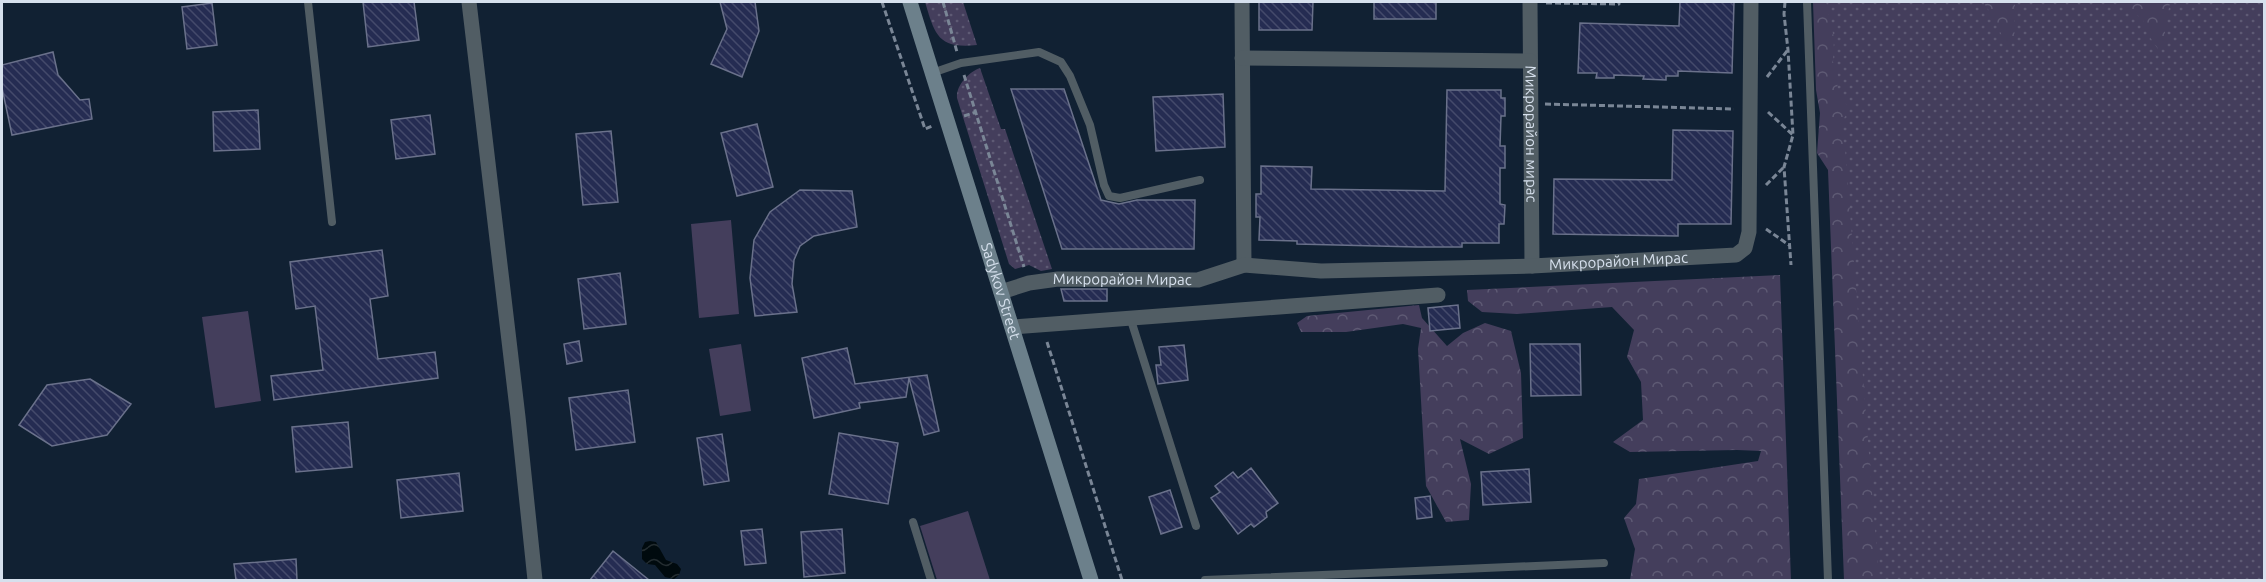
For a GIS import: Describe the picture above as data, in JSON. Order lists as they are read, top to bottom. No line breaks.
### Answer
{"streets":{"street":["Микрорайон мирас","Микрорайон Мирас","Sadykov Street"]},"crossings":[["Микрорайон мирас","Микрорайон Мирас"],["Микрорайон Мирас","Sadykov Street"]]}
